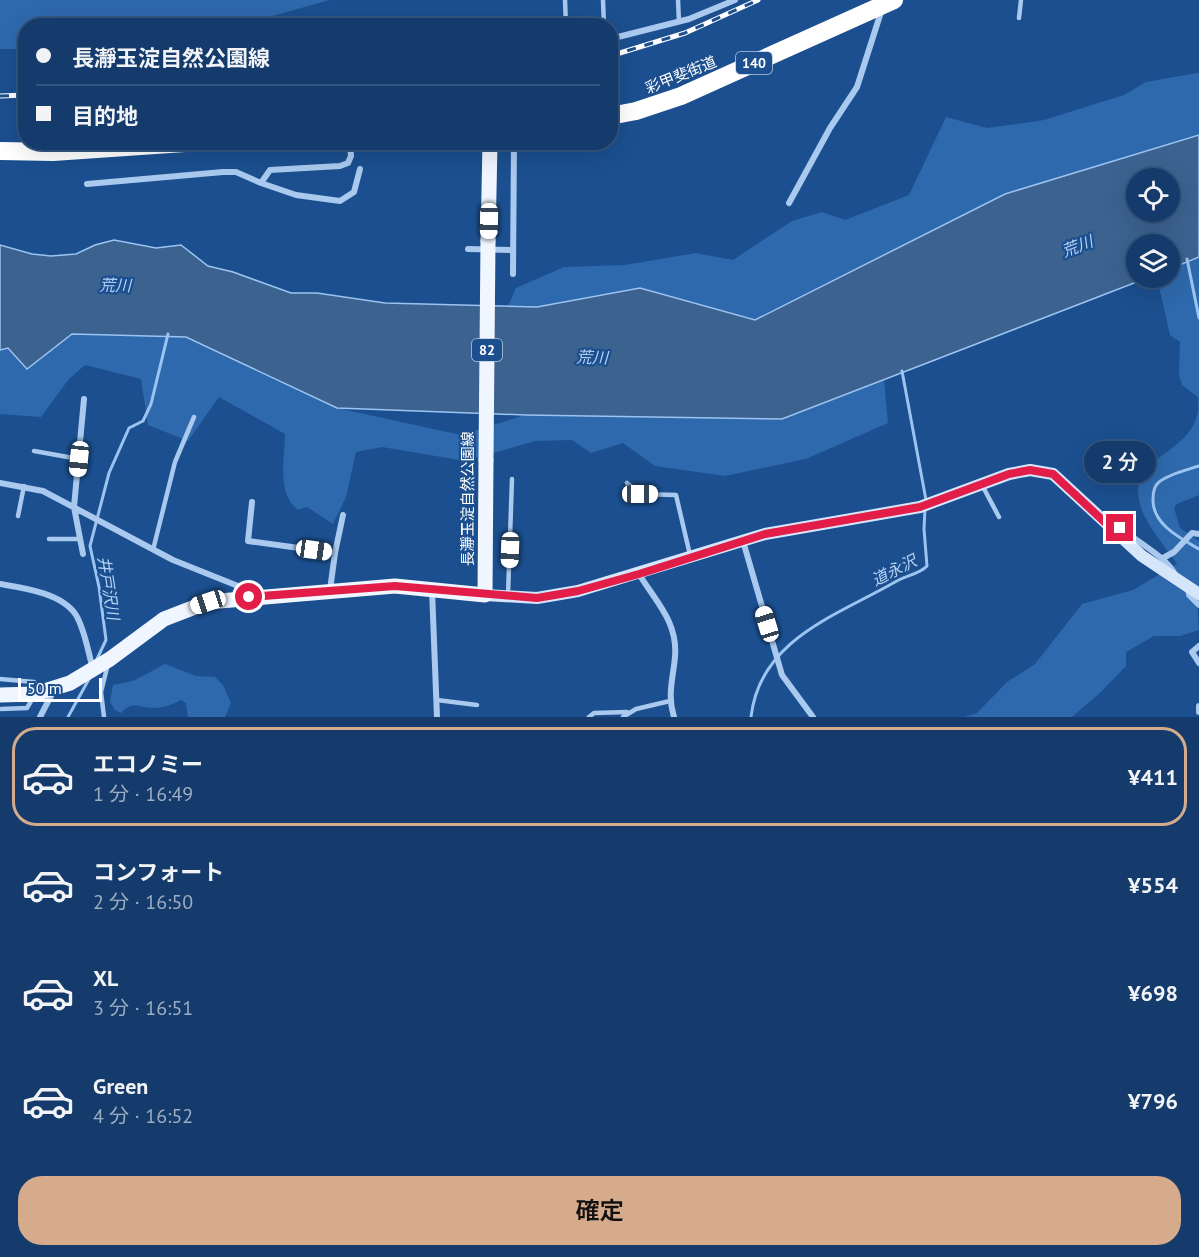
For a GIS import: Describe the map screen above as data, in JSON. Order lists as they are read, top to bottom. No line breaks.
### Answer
{"streets":{"highway":["140","彩甲斐街道"],"main road":["82","長瀞玉淀自然公園線"]},"water":["荒川","道永沢","井戸沢川"],"scale_bar":"50 m","page":{"banner":["長瀞玉淀自然公園線","目的地"],"bubble":"2 分","scale":"50 m","list":[{"name":"エコノミー","note":"1 分 · 16:49","value":"¥411"},{"name":"コンフォート","note":"2 分 · 16:50","value":"¥554"},{"name":"XL","note":"3 分 · 16:51","value":"¥698"},{"name":"Green","note":"4 分 · 16:52","value":"¥796"}],"buttons":"確定"}}
